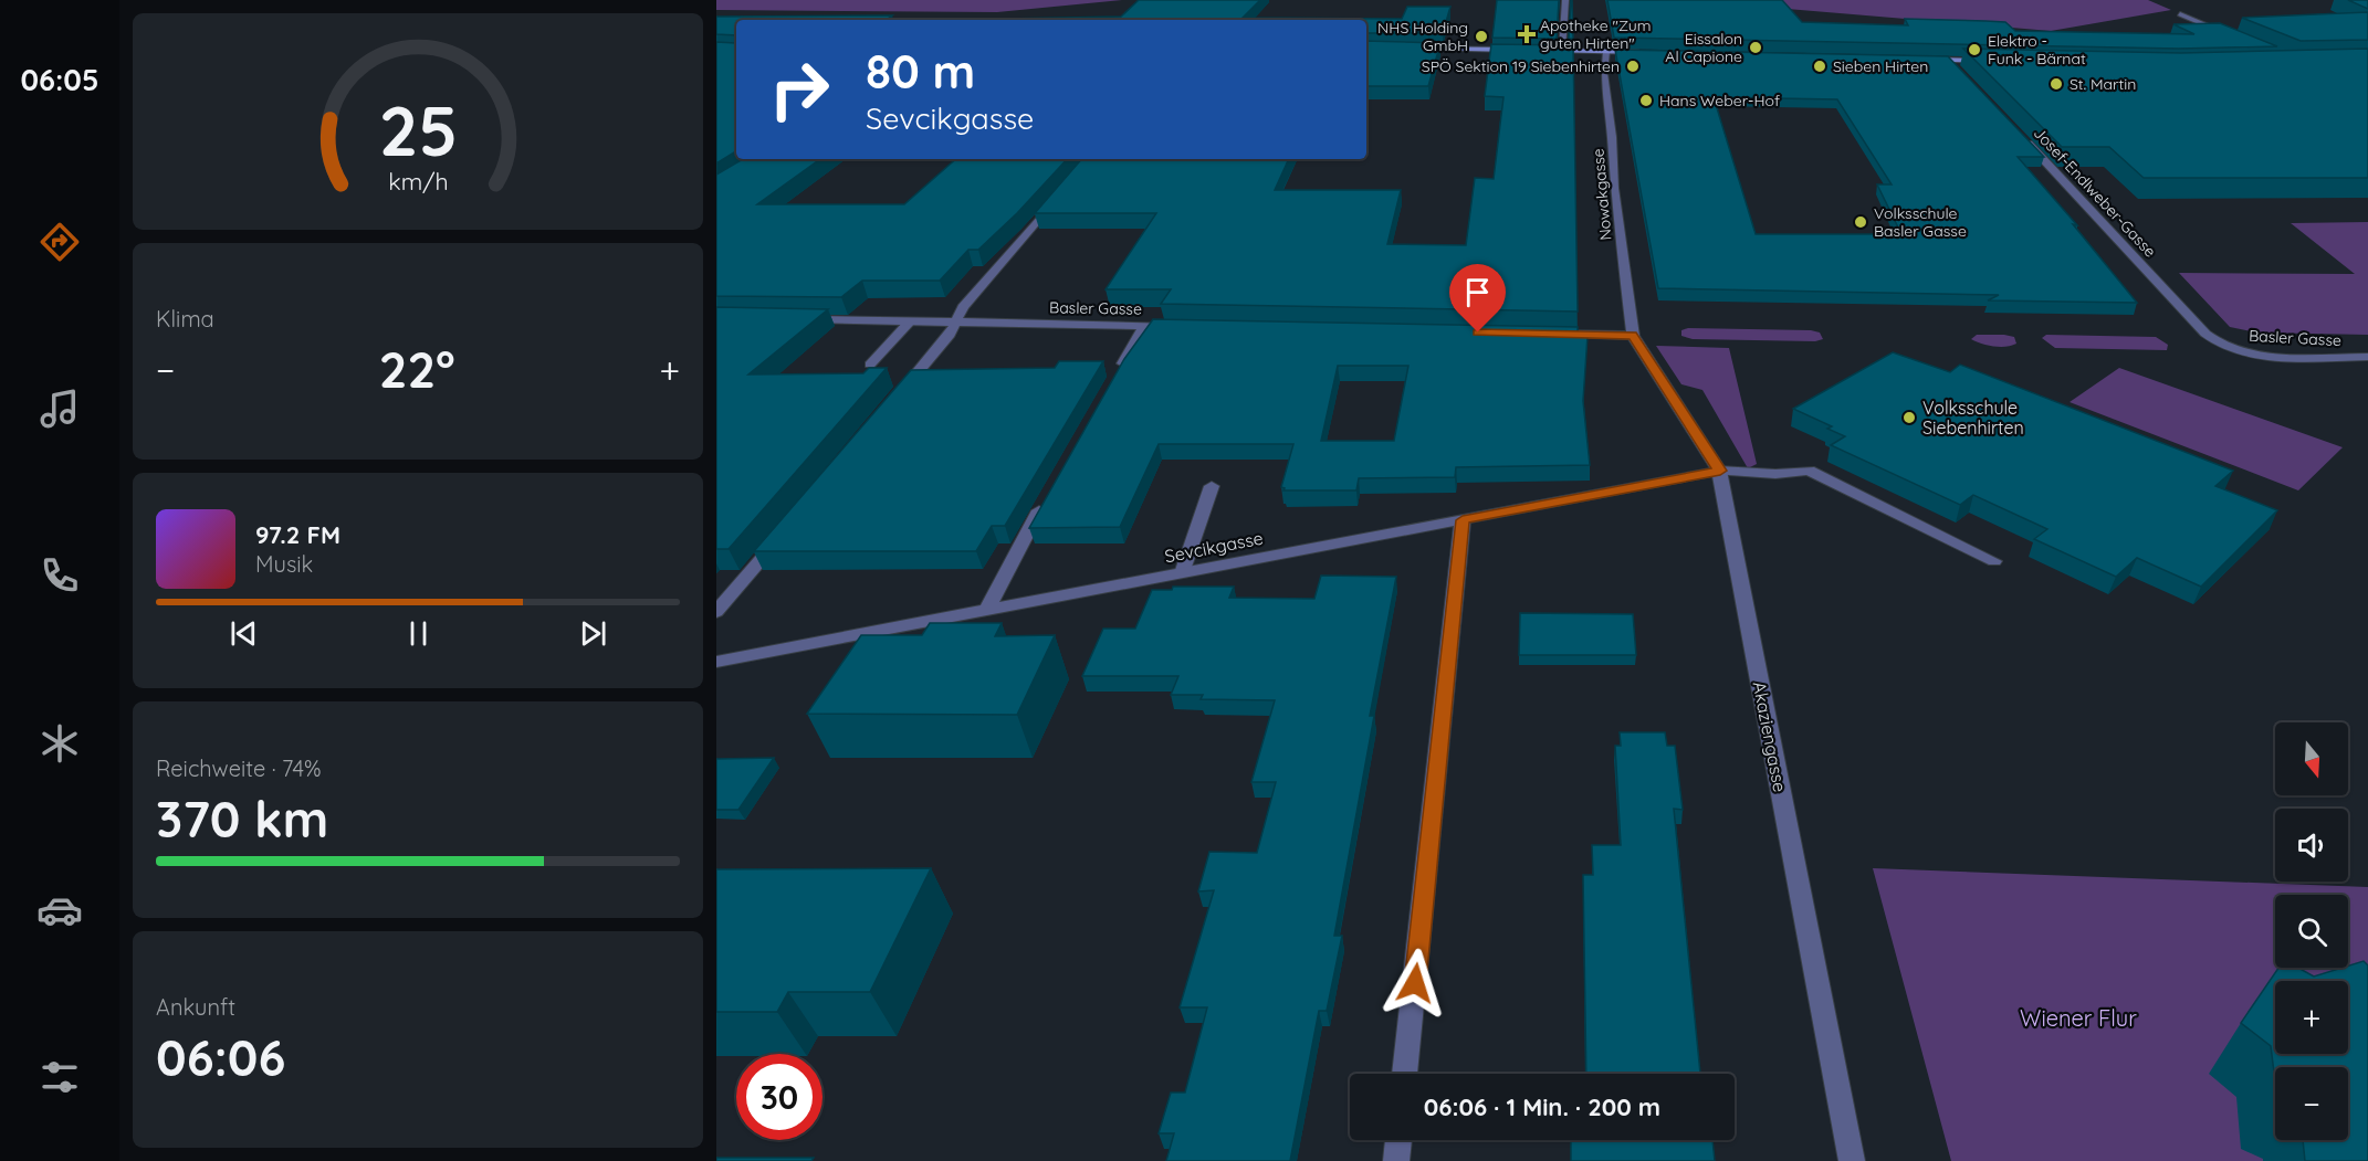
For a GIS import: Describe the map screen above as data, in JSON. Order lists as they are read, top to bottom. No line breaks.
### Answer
{"streets":{"street":["Josef-Endlweber-Gasse","Nowakgasse","Basler Gasse","Sevcikgasse","Akaziengasse"]},"crossings":[["Josef-Endlweber-Gasse","Basler Gasse"],["Nowakgasse","Akaziengasse"],["Sevcikgasse","Akaziengasse"]],"parks":["Wiener Flur"],"places":{"health":["Apotheke \"Zum guten Hirten\""],"other":["NHS Holding GmbH","Eissalon Al Capione","Elektro - Funk - Bärnat","SPÖ Sektion 19 Siebenhirten","Sieben Hirten","St. Martin","Hans Weber-Hof","Volksschule Basler Gasse","Volksschule Siebenhirten"]},"north":"bottom","page":{"tabs":"06:05","turn":["80 m","Sevcikgasse"],"tile":["Klima",["Reichweite · 74%","370 km"],["Ankunft","06:06"]],"heat":["−","22°","+"],"song":["97.2 FM","Musik"],"map_buttons":["+","−"],"limit":"30","trip":"06:06 · 1 Min. · 200 m","gauge":["25","km/h"]}}
